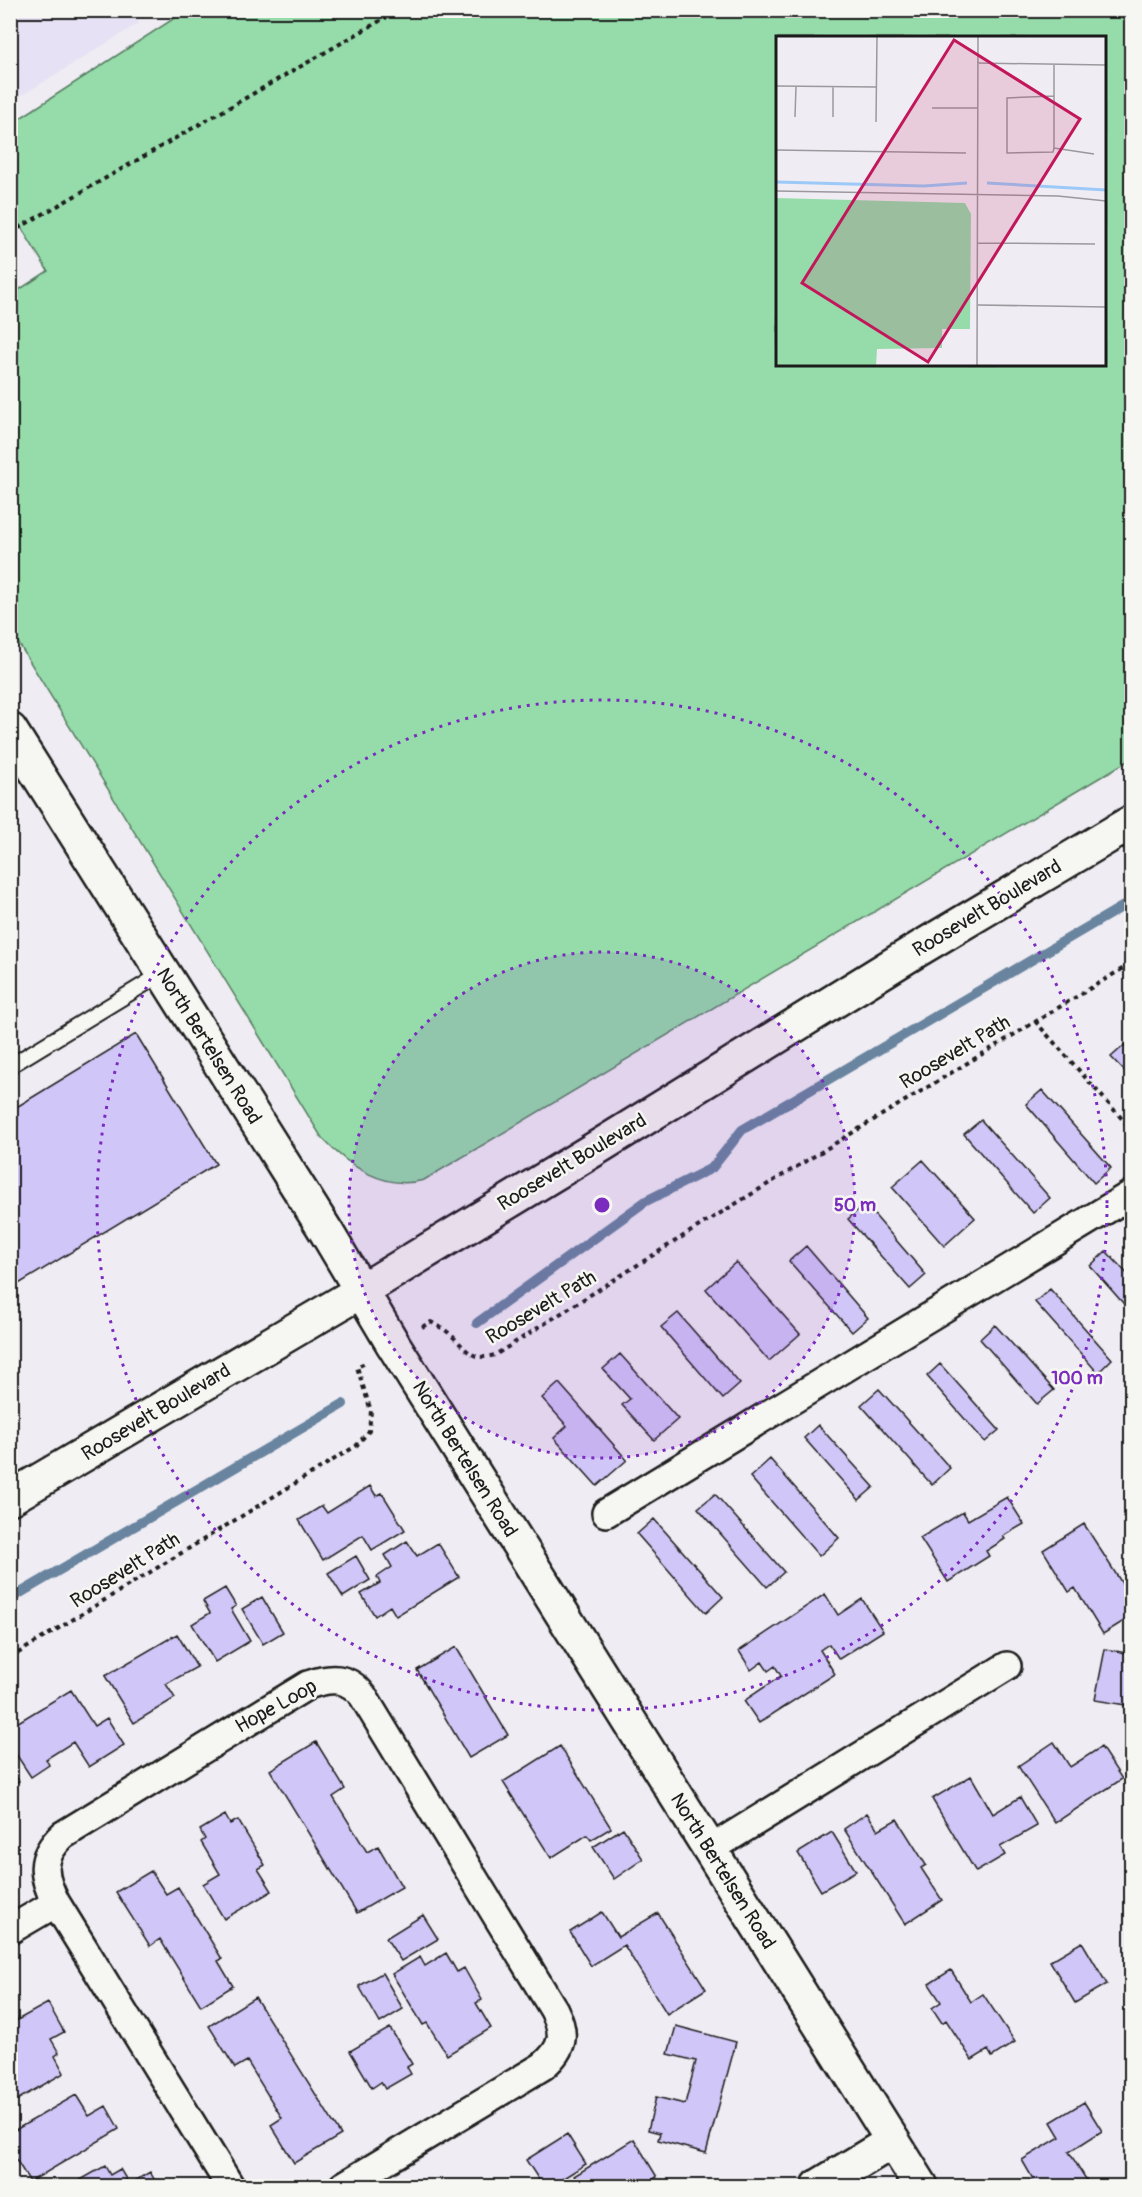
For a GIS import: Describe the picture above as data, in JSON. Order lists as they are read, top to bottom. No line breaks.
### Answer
{"streets":{"street":["Roosevelt Boulevard","North Bertelsen Road","Hope Loop"],"path":["Roosevelt Path"]},"crossings":[["Roosevelt Boulevard","North Bertelsen Road"],["North Bertelsen Road","Roosevelt Path"]],"rings":["50 m","100 m"]}
